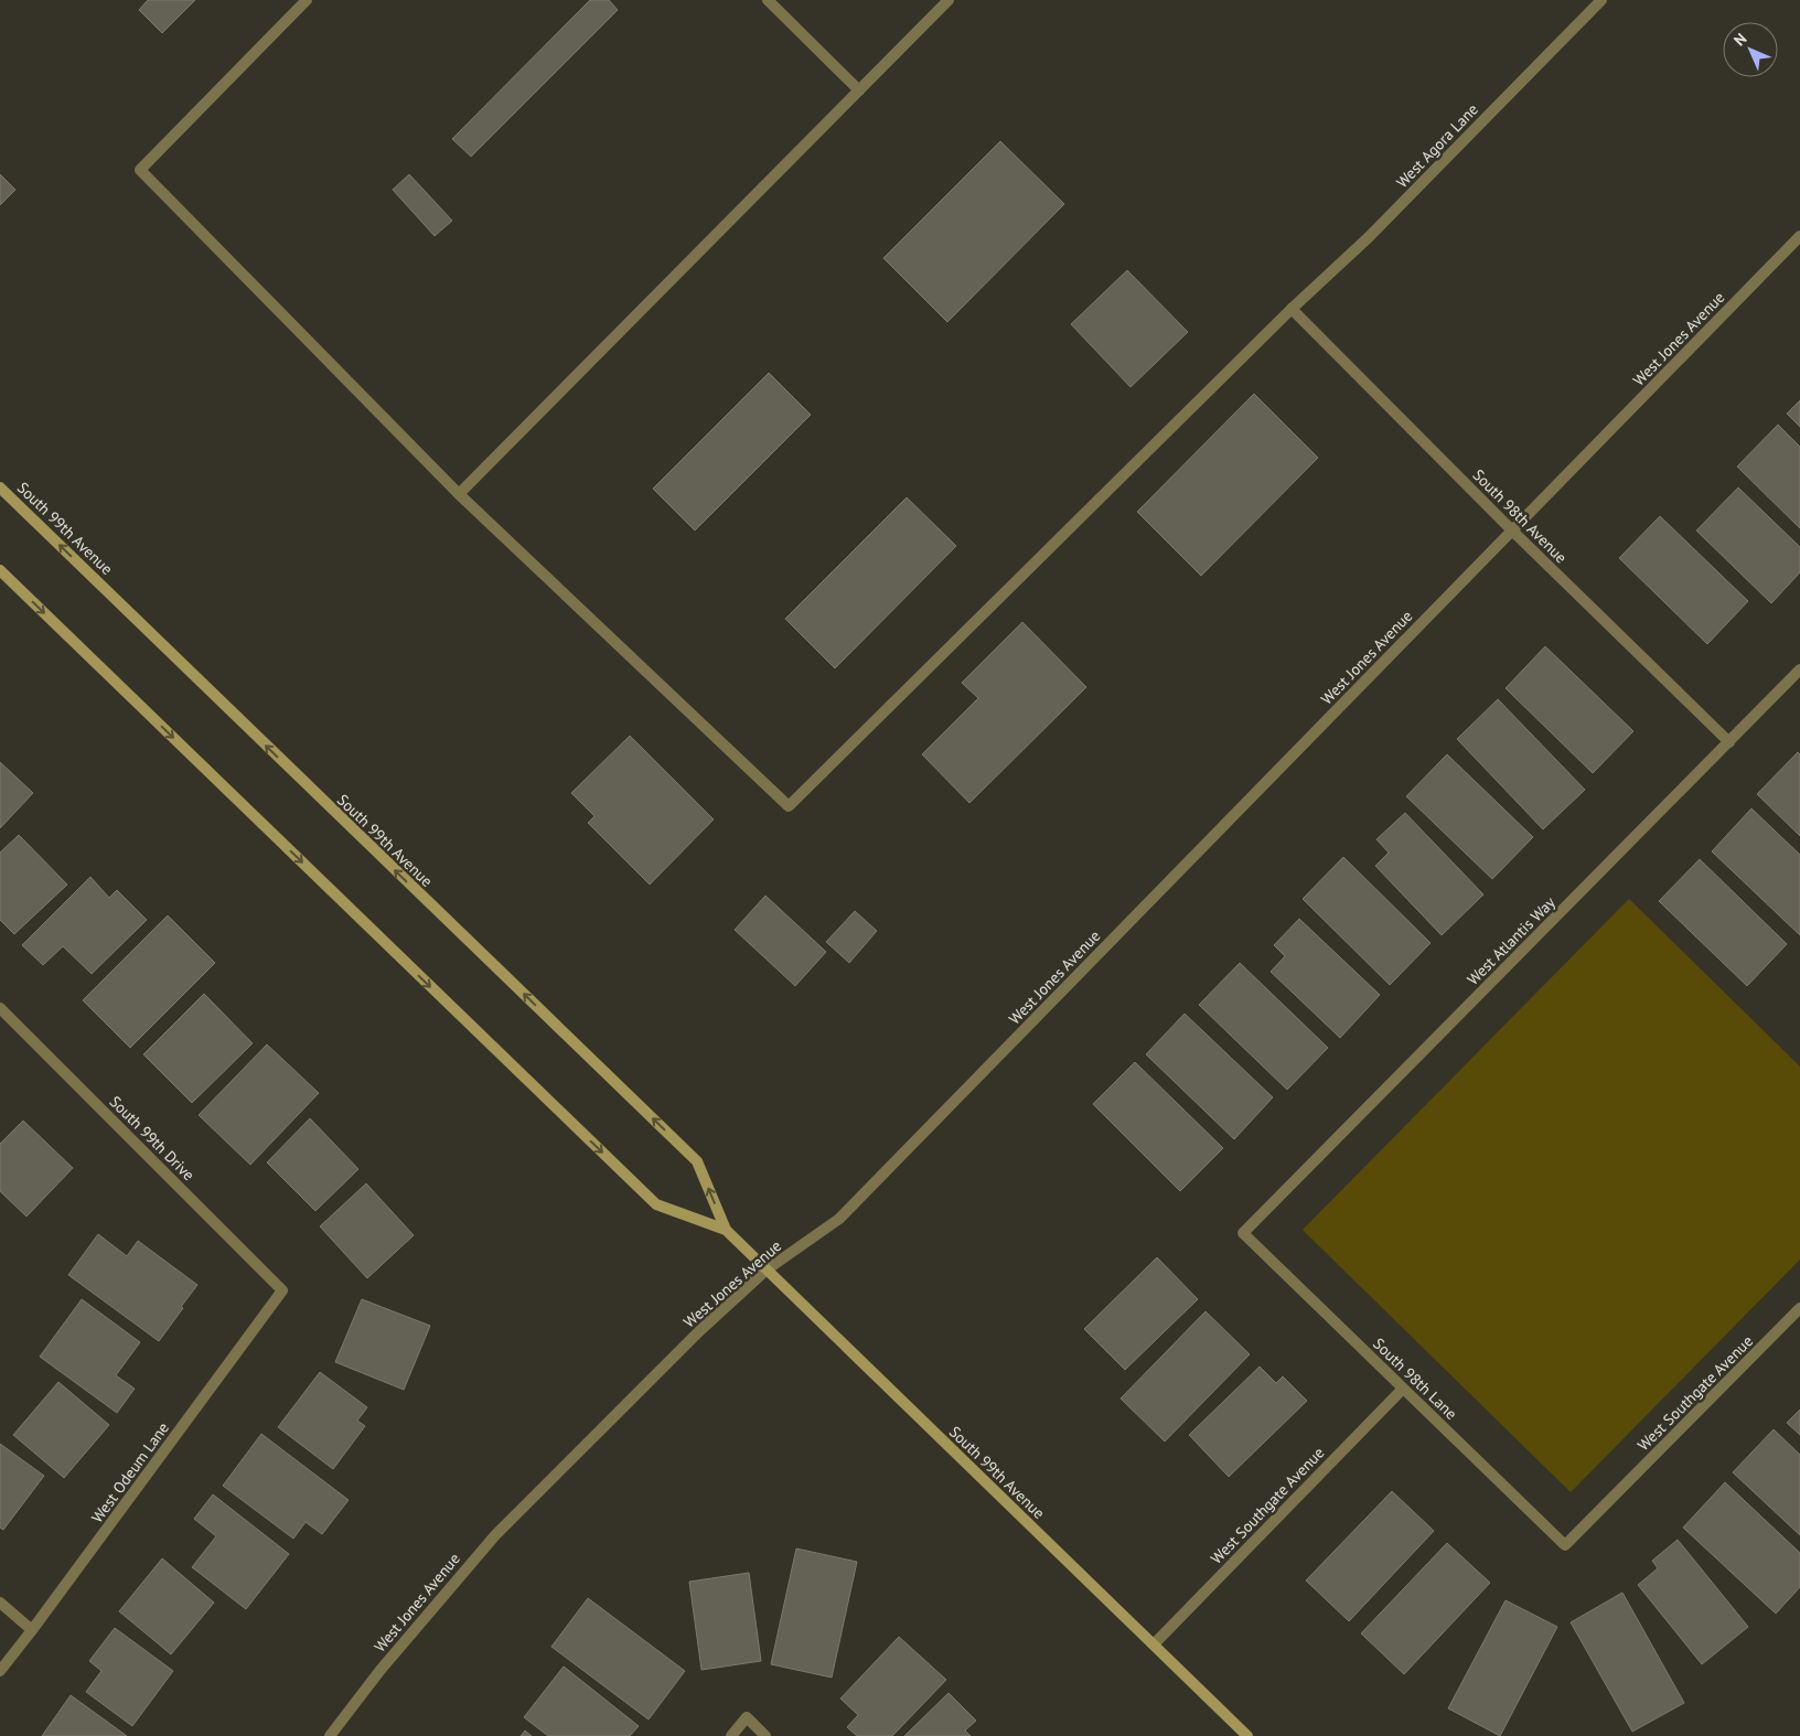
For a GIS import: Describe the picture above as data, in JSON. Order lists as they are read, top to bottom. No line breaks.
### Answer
{"streets":{"main road":["South 99th Avenue"],"street":["West Agora Lane","West Jones Avenue","South 98th Avenue","West Atlantis Way","South 99th Drive","South 98th Lane","West Southgate Avenue","West Odeum Lane"]},"crossings":[["West Agora Lane","South 98th Avenue"],["West Jones Avenue","South 98th Avenue"],["West Jones Avenue","South 99th Avenue"],["South 98th Avenue","West Atlantis Way"],["South 99th Avenue","West Southgate Avenue"],["West Atlantis Way","South 98th Lane"],["South 99th Drive","West Odeum Lane"],["South 98th Lane","West Southgate Avenue"]],"north":"top left"}
